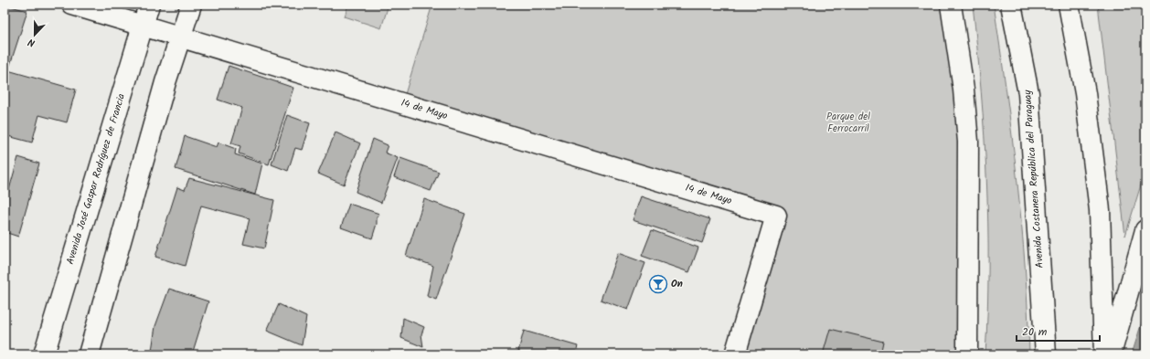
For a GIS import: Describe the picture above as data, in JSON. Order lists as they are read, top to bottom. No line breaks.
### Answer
{"streets":{"main road":["14 de Mayo","Avenida José Gaspar Rodríguez de Francia","Avenida Costanera República del Paraguay"]},"crossings":[["14 de Mayo","Avenida José Gaspar Rodríguez de Francia"]],"parks":["Parque del Ferrocarril"],"places":{"bar":["On"]},"scale_bar":"20 m","north":"bottom"}
